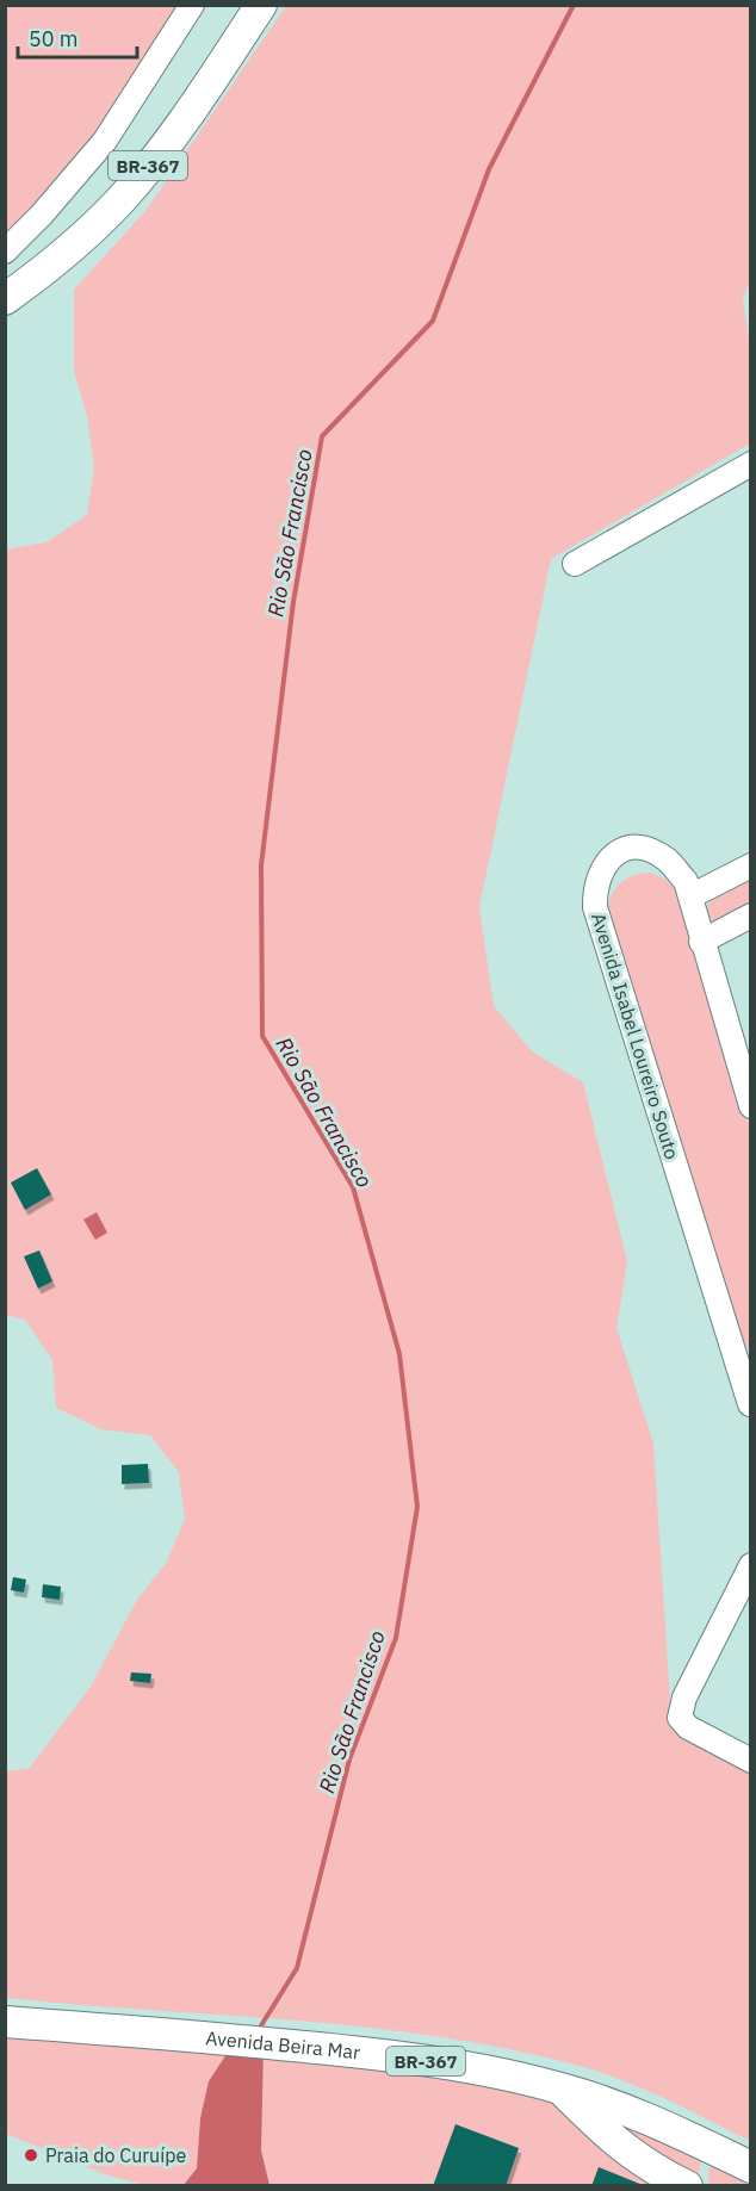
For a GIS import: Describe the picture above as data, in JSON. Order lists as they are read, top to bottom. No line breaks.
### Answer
{"streets":{"main road":["BR-367","Avenida Beira Mar"],"street":["Avenida Isabel Loureiro Souto"]},"water":["Rio São Francisco"],"places":["Praia do Curuípe"],"scale_bar":"50 m"}
